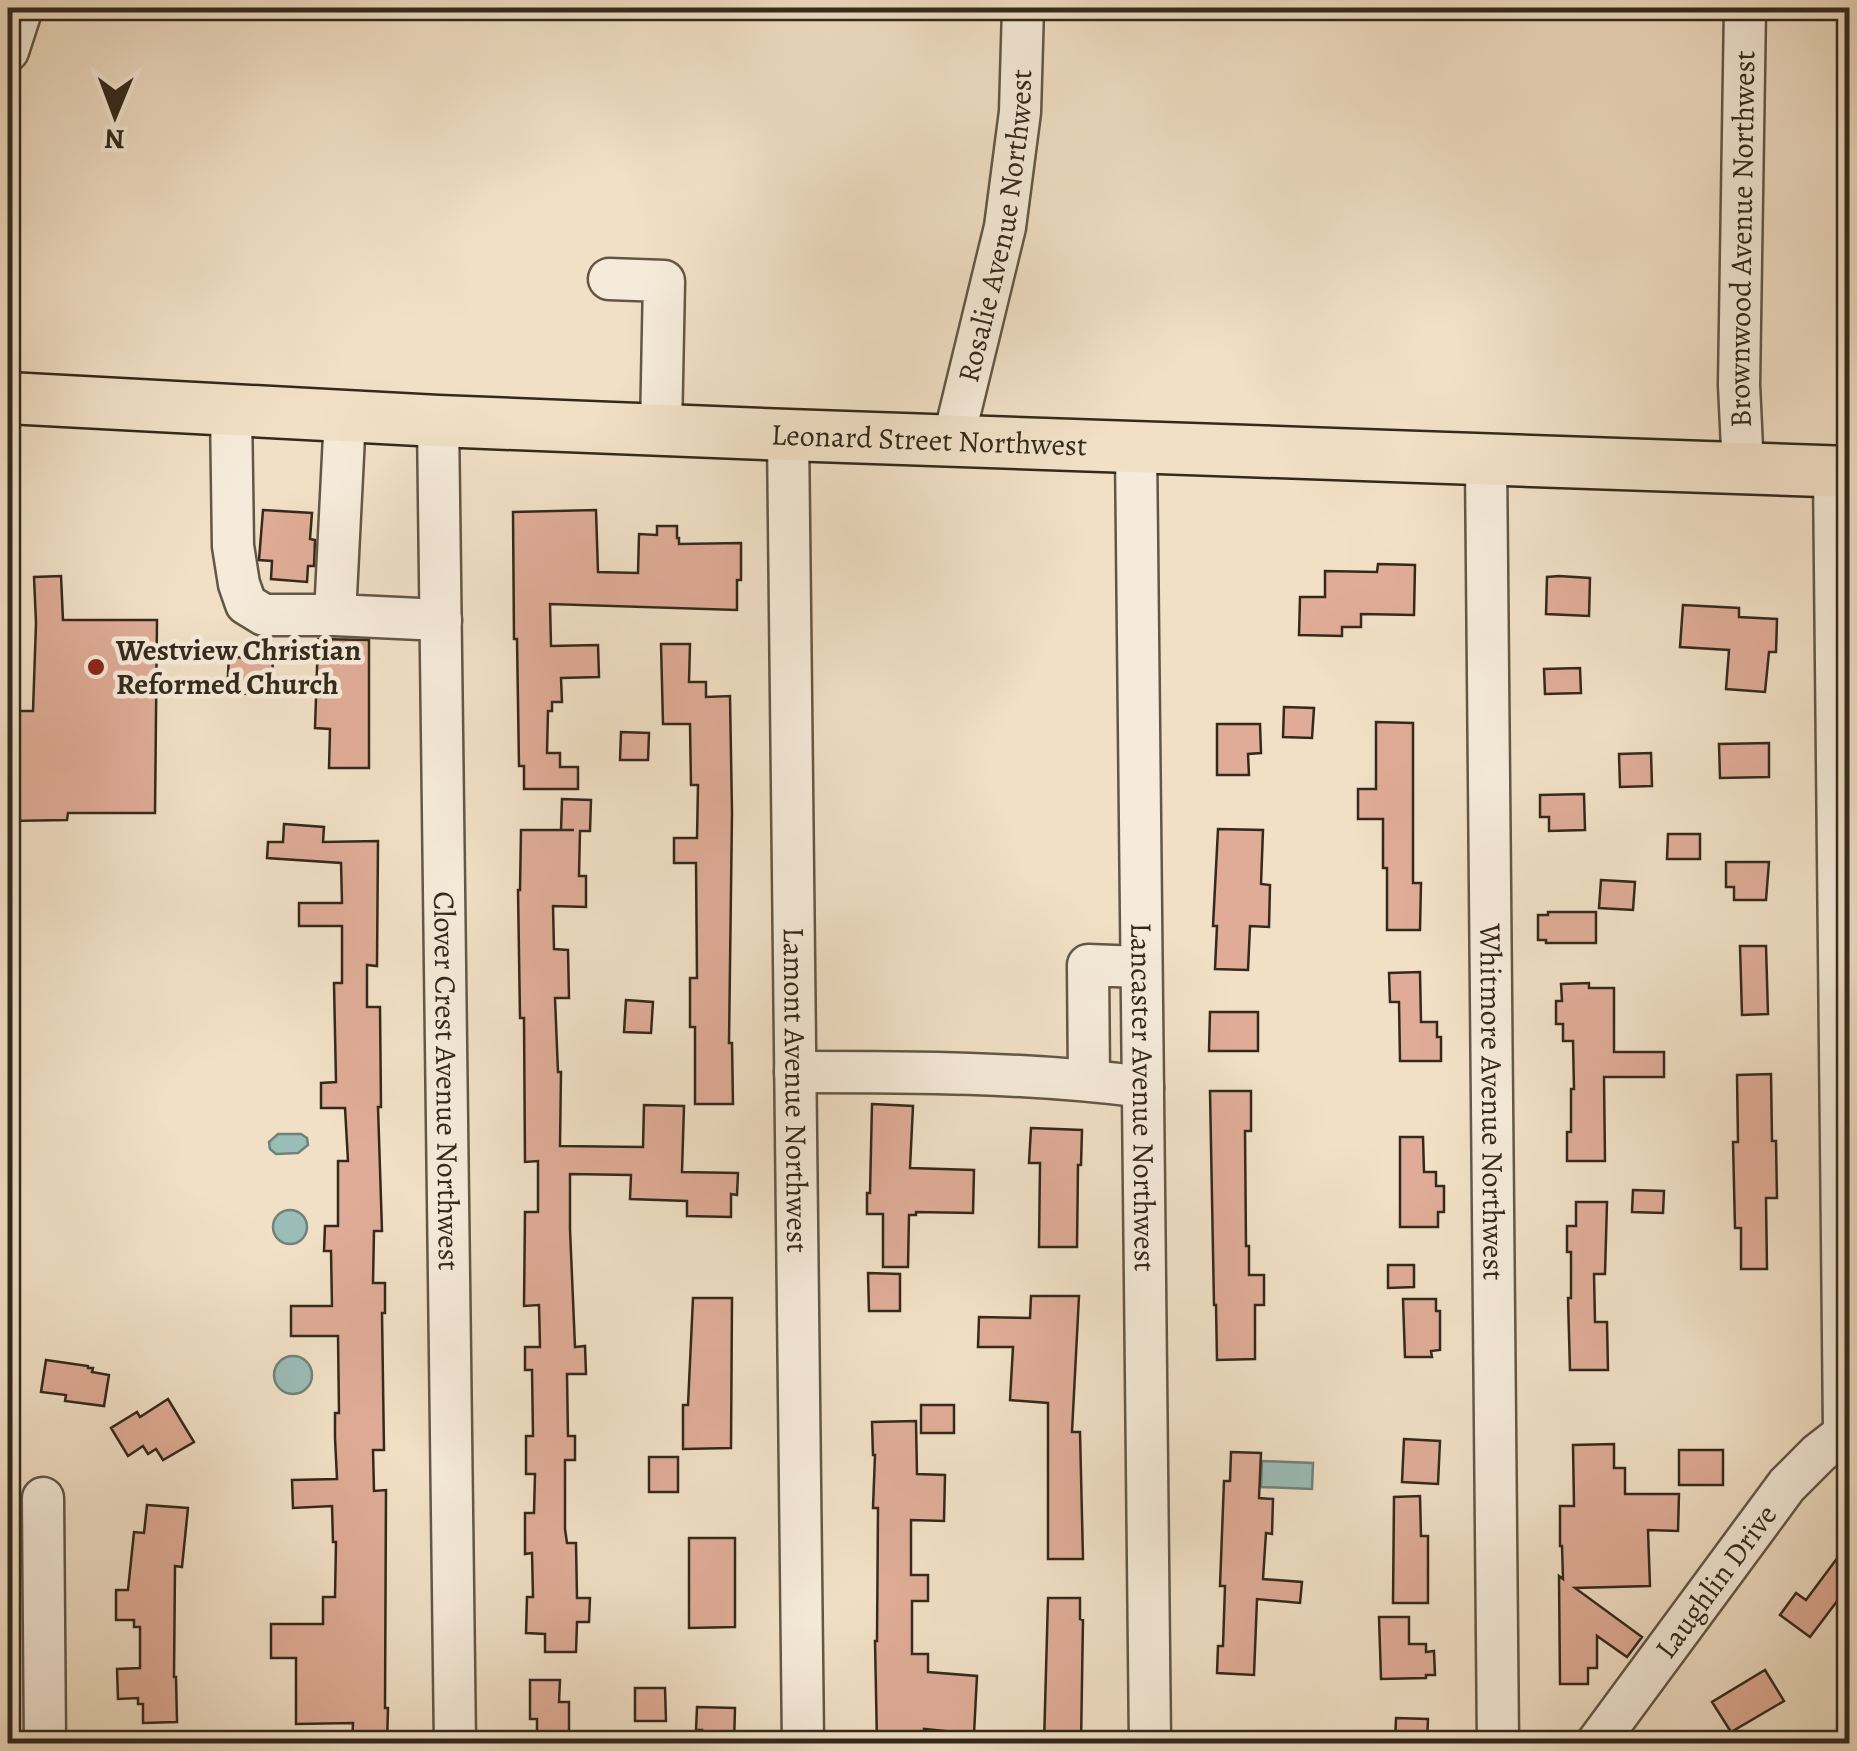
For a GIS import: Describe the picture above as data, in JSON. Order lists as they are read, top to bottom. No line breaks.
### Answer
{"streets":{"main road":["Leonard Street Northwest"],"street":["Rosalie Avenue Northwest","Brownwood Avenue Northwest","Clover Crest Avenue Northwest","Lamont Avenue Northwest","Lancaster Avenue Northwest","Whitmore Avenue Northwest","Laughlin Drive"]},"crossings":[["Rosalie Avenue Northwest","Leonard Street Northwest"],["Brownwood Avenue Northwest","Leonard Street Northwest"],["Leonard Street Northwest","Clover Crest Avenue Northwest"],["Leonard Street Northwest","Lamont Avenue Northwest"],["Leonard Street Northwest","Lancaster Avenue Northwest"],["Leonard Street Northwest","Whitmore Avenue Northwest"]],"places":["Westview Christian Reformed Church"],"north":"bottom"}
